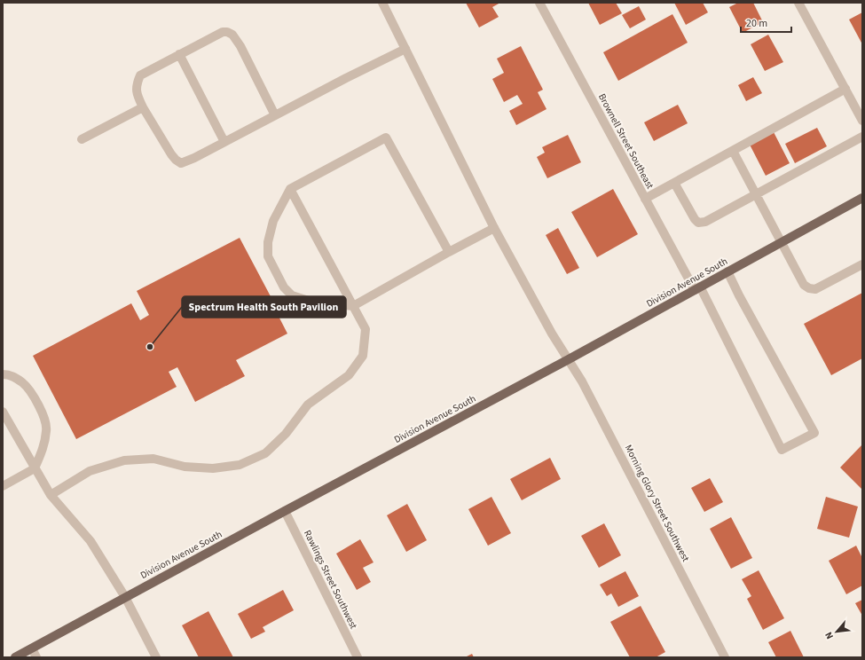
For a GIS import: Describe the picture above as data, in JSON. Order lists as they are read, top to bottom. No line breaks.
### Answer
{"streets":{"main road":["Division Avenue South"],"street":["Brownell Street Southeast","Morning Glory Street Southwest","Rawlings Street Southwest"]},"crossings":[["Brownell Street Southeast","Division Avenue South"],["Division Avenue South","Morning Glory Street Southwest"],["Division Avenue South","Rawlings Street Southwest"]],"places":["Spectrum Health South Pavilion"],"scale_bar":"20 m","north":"bottom left"}
